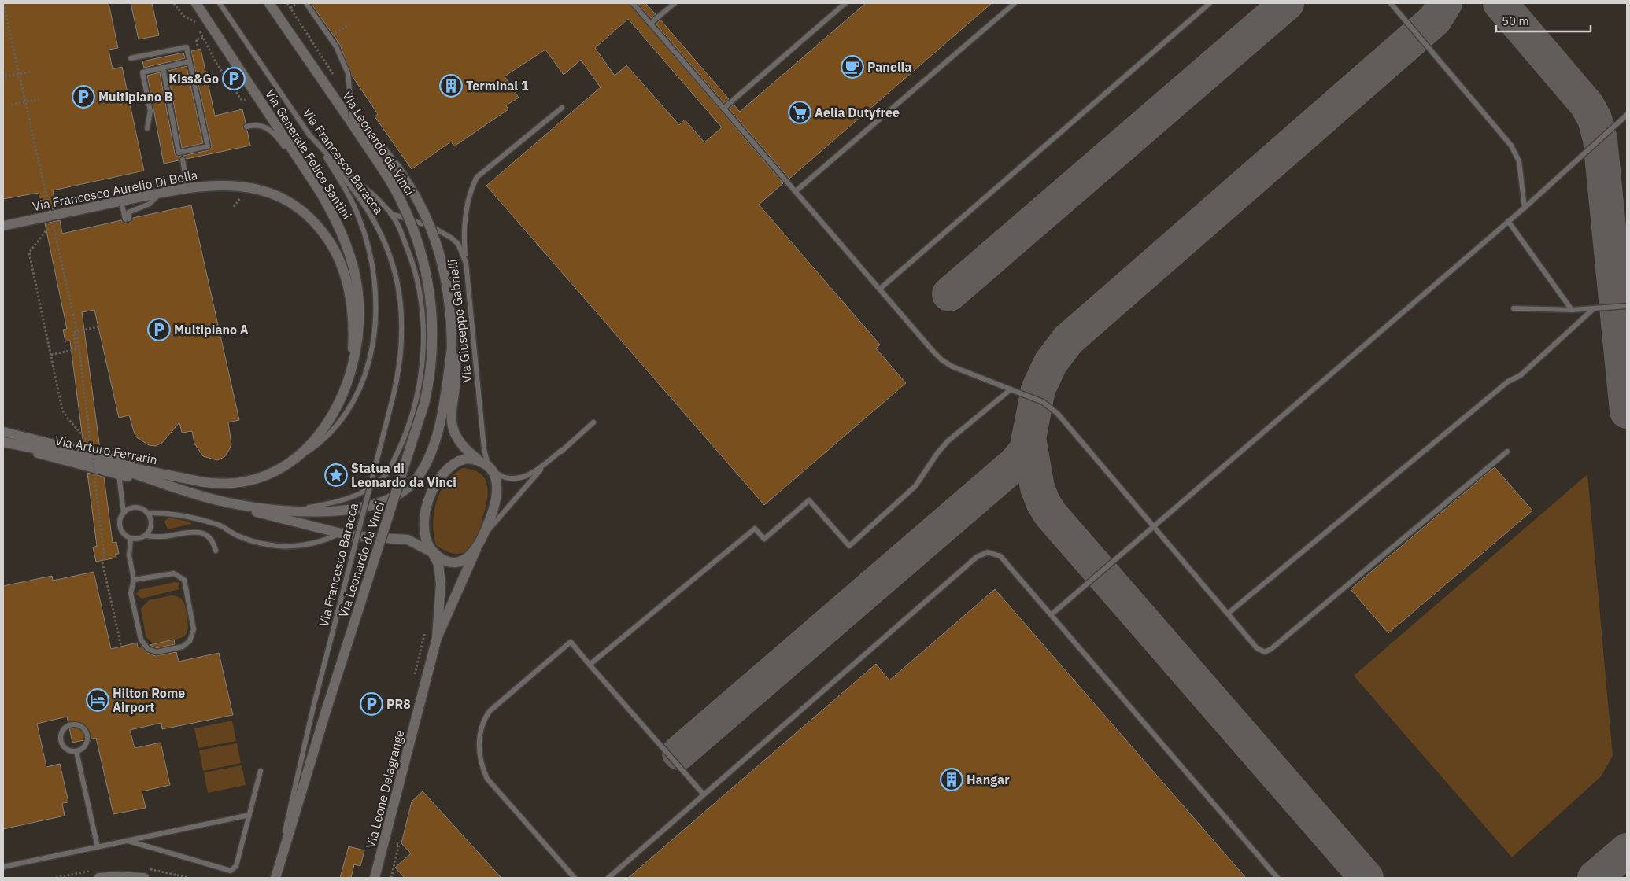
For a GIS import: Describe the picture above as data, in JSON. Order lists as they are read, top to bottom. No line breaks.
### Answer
{"streets":{"street":["Via Leonardo da Vinci","Via Generale Felice Santini","Via Francesco Aurelio Di Bella","Via Arturo Ferrarin","Via Leone Delagrange"],"lane":["Via Francesco Baracca","Via Giuseppe Gabrielli"]},"crossings":[["Via Leonardo da Vinci","Via Francesco Baracca"],["Via Generale Felice Santini","Via Francesco Aurelio Di Bella"],["Via Generale Felice Santini","Via Arturo Ferrarin"],["Via Francesco Baracca","Via Giuseppe Gabrielli"],["Via Francesco Aurelio Di Bella","Via Arturo Ferrarin"],["Via Giuseppe Gabrielli","Via Leone Delagrange"]],"places":{"cafe":["Panella"],"parking":["Kiss&Go","Multipiano B","Multipiano A","PR8"],"building":["Terminal 1","Hangar"],"supermarket":["Aelia Dutyfree"],"place":["Statua di Leonardo da Vinci"],"hotel":["Hilton Rome Airport"]},"scale_bar":"50 m"}
